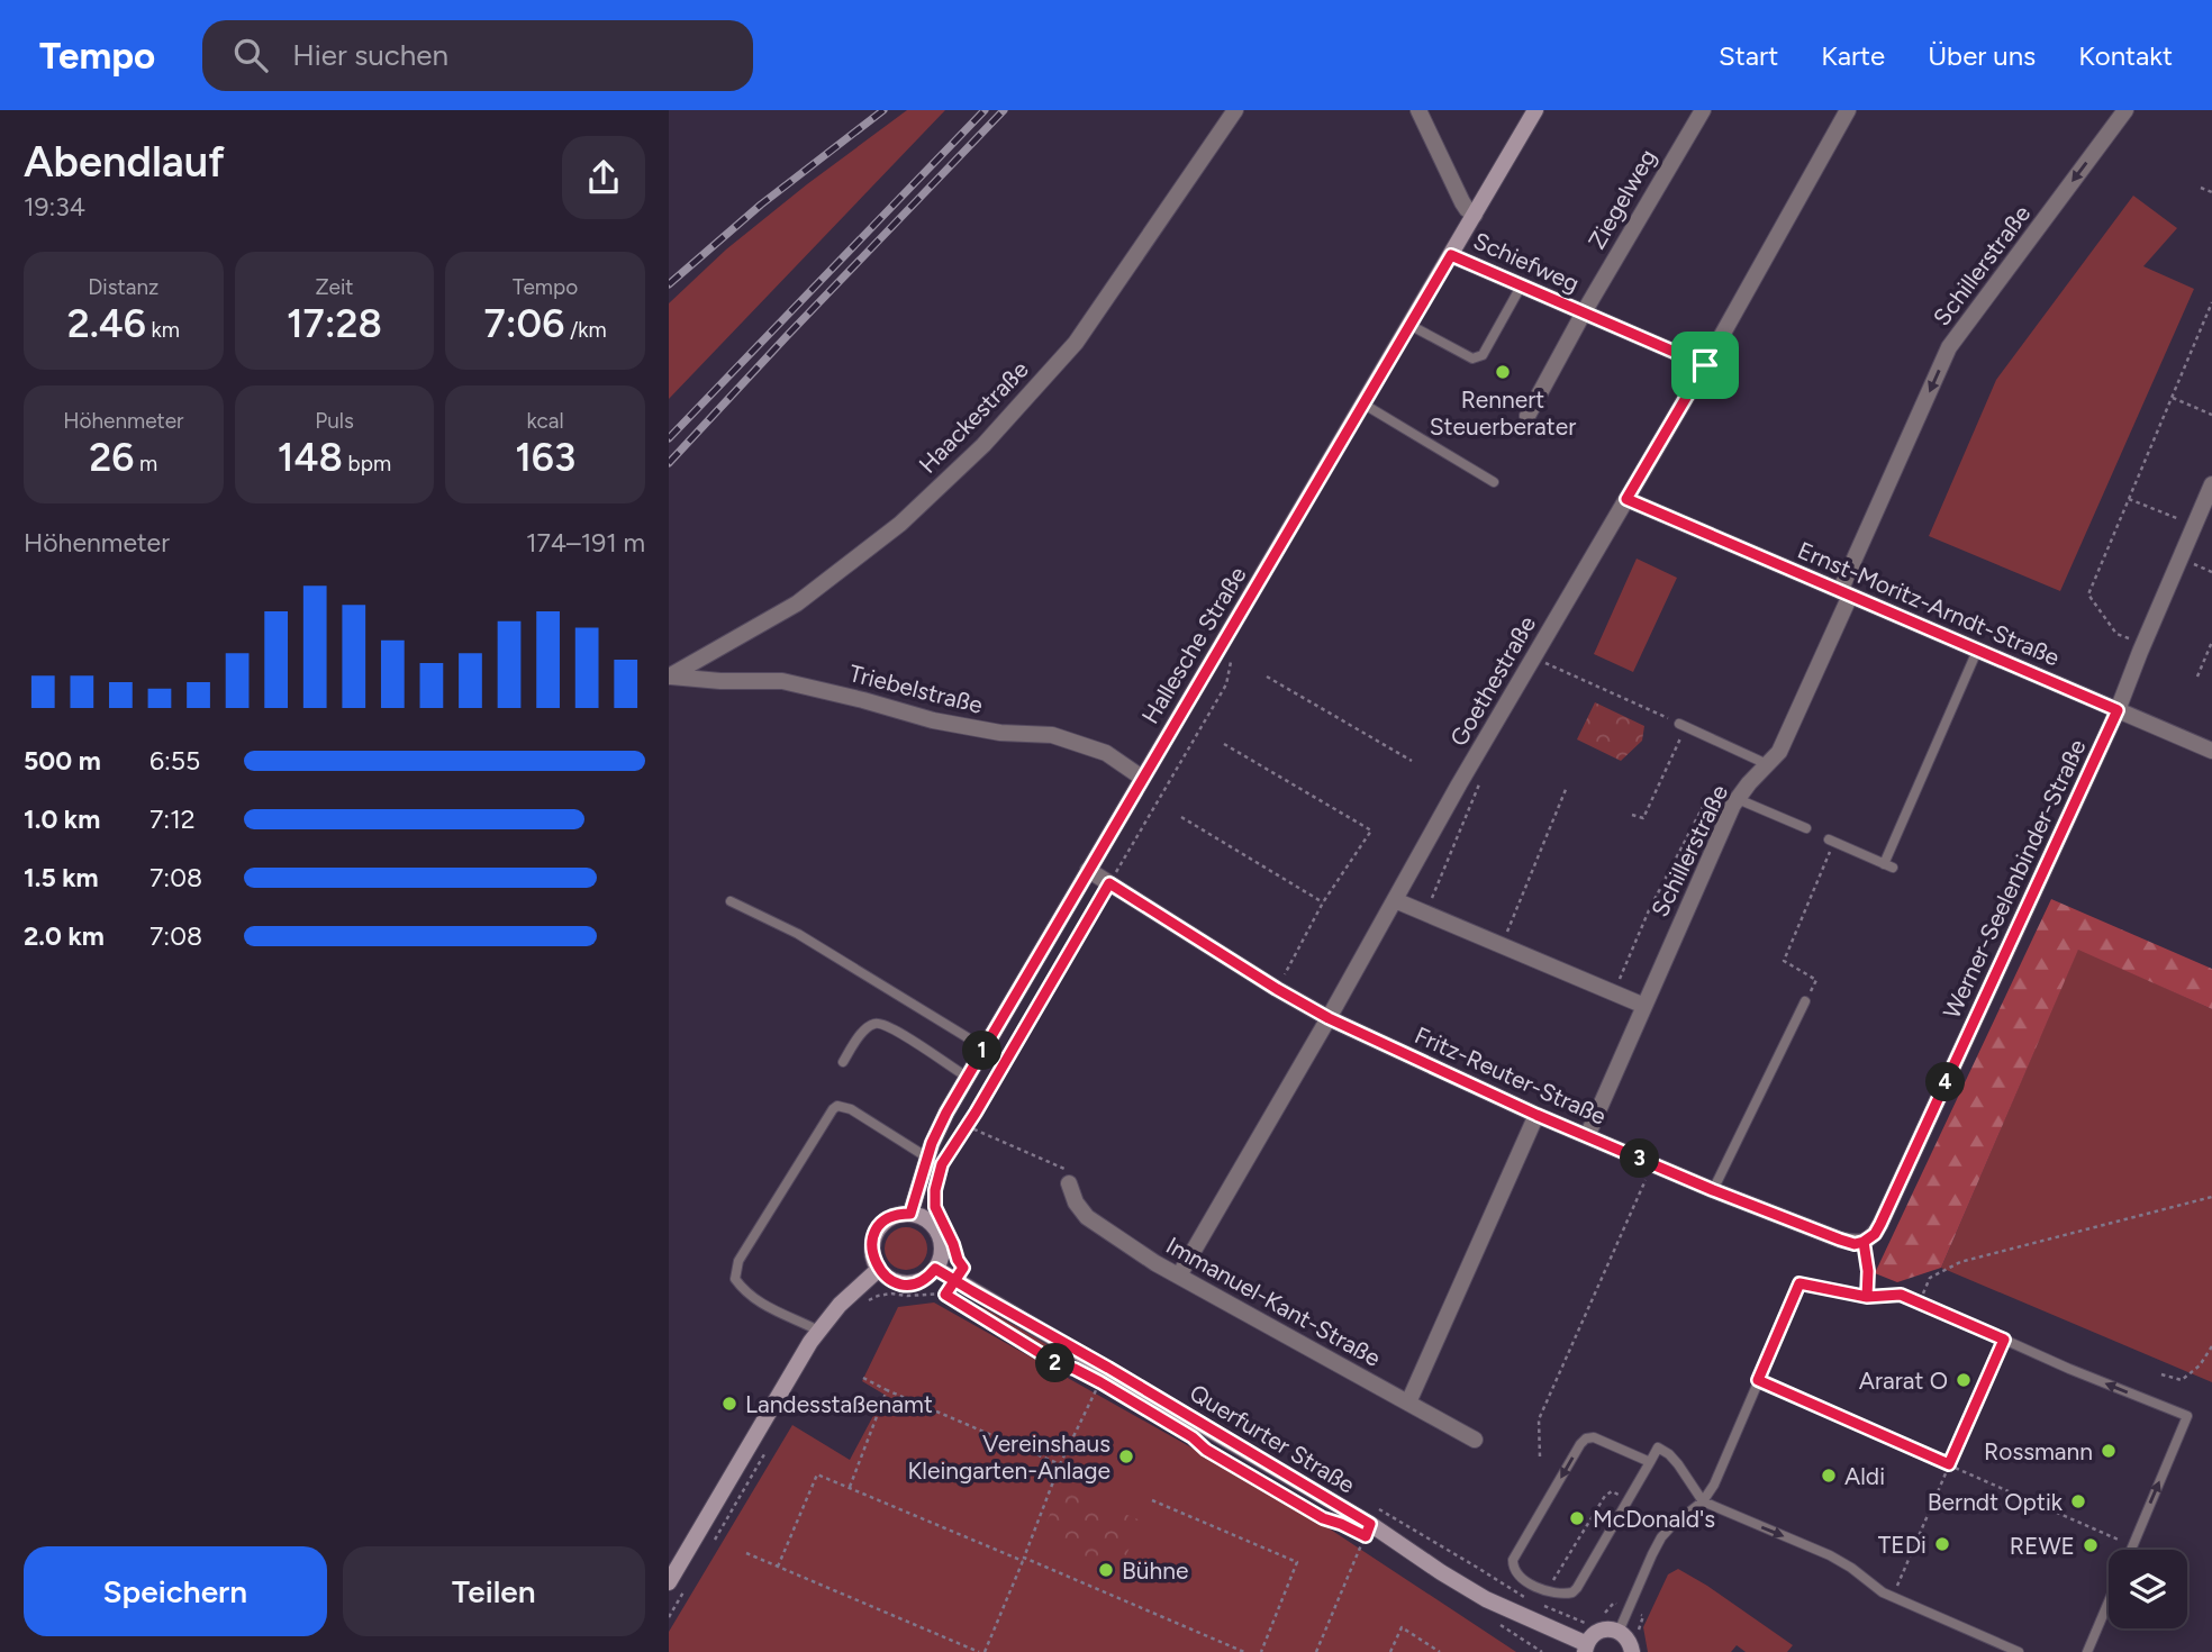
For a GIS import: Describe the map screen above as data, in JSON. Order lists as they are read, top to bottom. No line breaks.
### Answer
{"streets":{"main road":["Hallesche Straße","Querfurter Straße"],"street":["Ziegelweg","Schiefweg","Schillerstraße","Haackestraße","Ernst-Moritz-Arndt-Straße","Goethestraße","Triebelstraße","Werner-Seelenbinder-Straße","Fritz-Reuter-Straße","Immanuel-Kant-Straße"]},"crossings":[["Ziegelweg","Schiefweg"],["Schiefweg","Hallesche Straße"],["Schiefweg","Goethestraße"],["Schillerstraße","Ernst-Moritz-Arndt-Straße"],["Schillerstraße","Fritz-Reuter-Straße"],["Haackestraße","Triebelstraße"],["Ernst-Moritz-Arndt-Straße","Goethestraße"],["Ernst-Moritz-Arndt-Straße","Werner-Seelenbinder-Straße"],["Hallesche Straße","Triebelstraße"],["Hallesche Straße","Fritz-Reuter-Straße"],["Hallesche Straße","Querfurter Straße"],["Goethestraße","Fritz-Reuter-Straße"],["Goethestraße","Immanuel-Kant-Straße"],["Werner-Seelenbinder-Straße","Fritz-Reuter-Straße"]],"one_way":["Schillerstraße"],"places":["Rennert Steuerberater","Ararat O","Landesstaßenamt","Rossmann","Vereinshaus Kleingarten-Anlage","Aldi","Berndt Optik","McDonald's","TEDi","REWE","Bühne"],"page":{"header":"Tempo","search":"Hier suchen","nav":["Start","Karte","Über uns","Kontakt"],"heading":["Abendlauf","19:34"],"stats":[["Distanz","2.46 km"],["Zeit","17:28"],["Tempo","7:06 /km"],["Höhenmeter","26 m"],["Puls","148 bpm"],["kcal","163"]],"chart":["Höhenmeter","174–191 m"],"list":[{"name":"500 m","note":"6:55"},{"name":"1.0 km","note":"7:12"},{"name":"1.5 km","note":"7:08"},{"name":"2.0 km","note":"7:08"}],"pins":["1","4","3","2"],"buttons":["Speichern","Teilen"]}}
